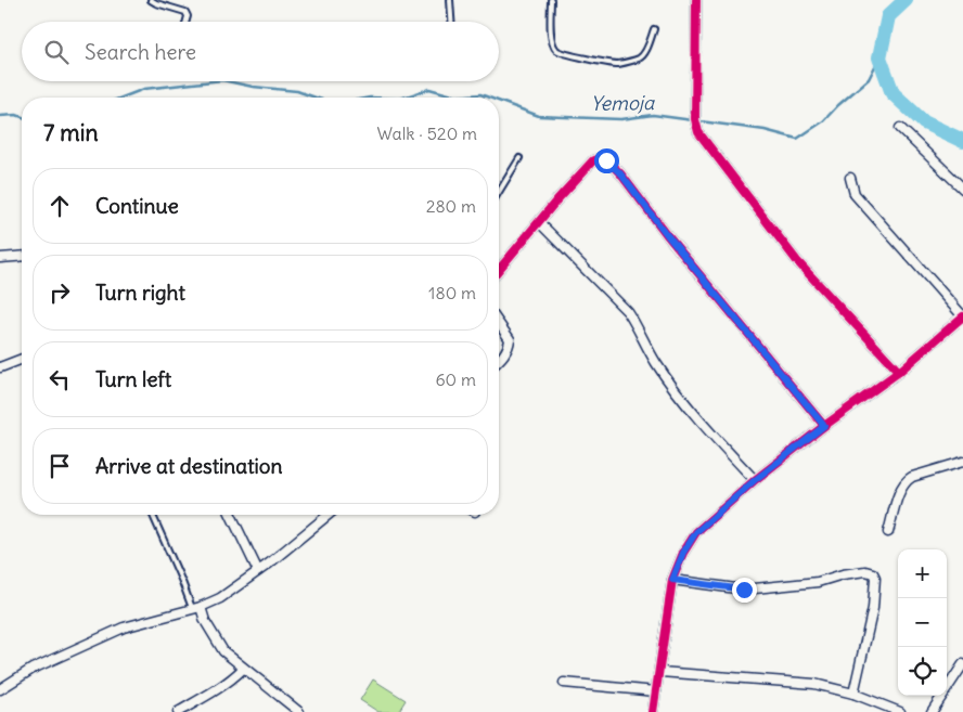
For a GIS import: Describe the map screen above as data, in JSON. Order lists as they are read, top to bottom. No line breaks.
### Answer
{"water":["Yemoja"],"page":{"search":"Search here","heading":["7 min","Walk · 520 m"],"list":[["Continue","280 m"],["Turn right","180 m"],["Turn left","60 m"],"Arrive at destination"],"map_buttons":["+","−"]}}
